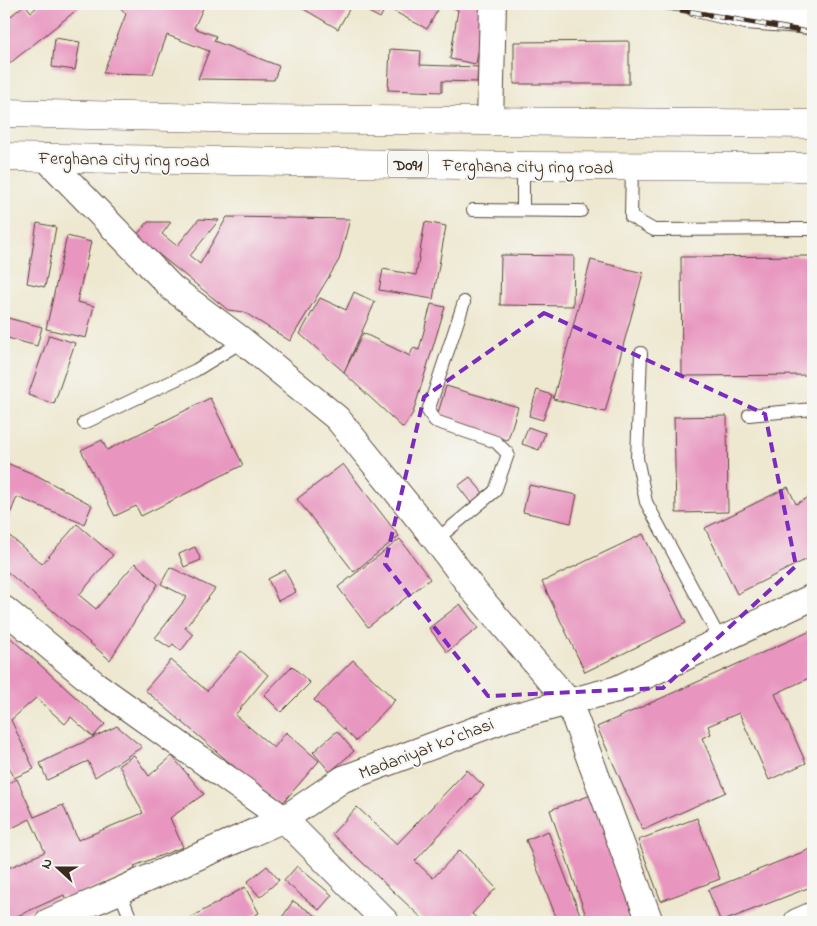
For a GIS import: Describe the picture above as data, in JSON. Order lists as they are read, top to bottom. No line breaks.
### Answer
{"streets":{"highway":["Ferghana city ring road","D091"],"street":["Madaniyat koʻchasi"]},"north":"left"}
